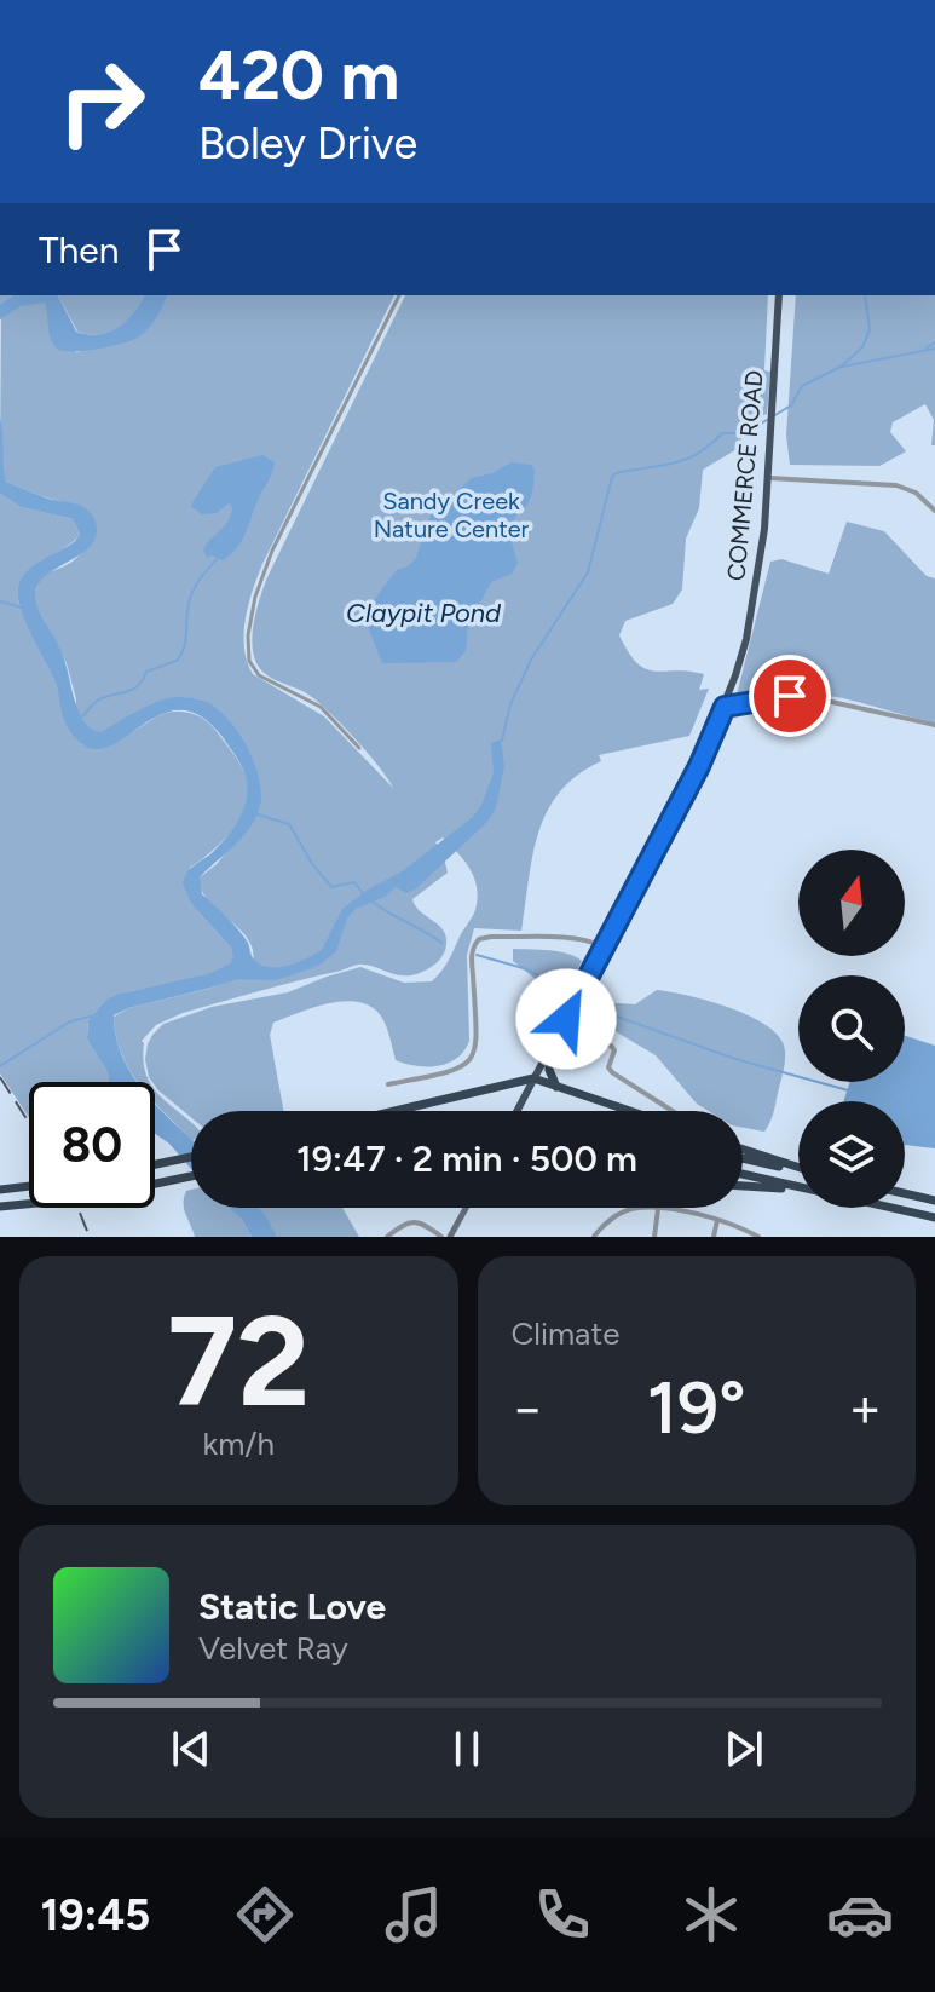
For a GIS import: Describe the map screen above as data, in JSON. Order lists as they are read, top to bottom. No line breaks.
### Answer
{"streets":{"highway":["COMMERCE ROAD"]},"water":["Claypit Pond"],"parks":["Sandy Creek Nature Center"],"north":"top","page":{"turn":["420 m","Boley Drive"],"then":"Then","limit":"80","trip":"19:47 · 2 min · 500 m","tile":[["72","km/h"],"Climate"],"heat":["−","19°","+"],"song":["Static Love","Velvet Ray"],"tabs":"19:45"}}
